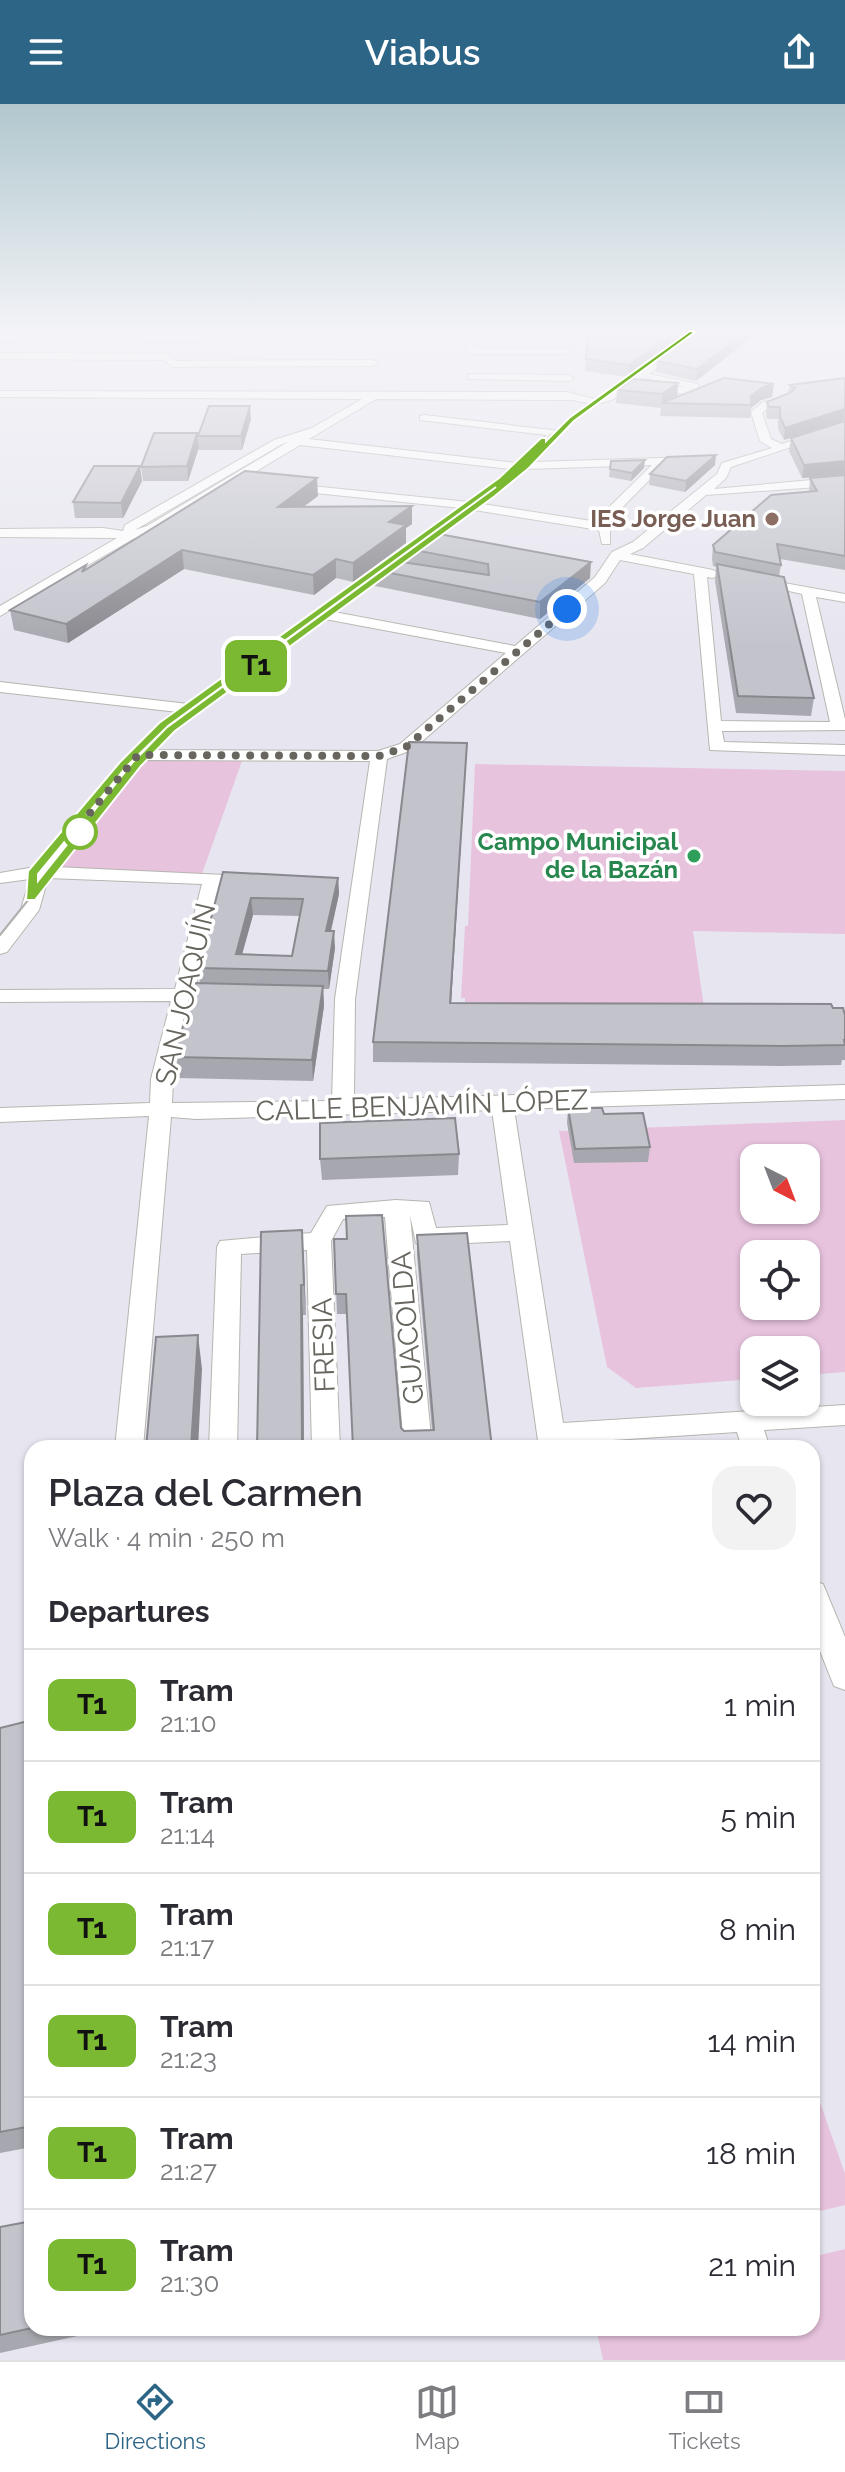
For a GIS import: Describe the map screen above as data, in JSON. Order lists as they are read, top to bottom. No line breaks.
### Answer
{"streets":{"street":["SAN JOAQUÍN","CALLE BENJAMÍN LÓPEZ","GUACOLDA","FRESIA"]},"crossings":[["SAN JOAQUÍN","CALLE BENJAMÍN LÓPEZ"]],"places":["IES Jorge Juan","Campo Municipal de la Bazán"],"lines":["tram line T1"],"north":"bottom right","page":{"header":"Viabus","on_map":"T1","heading":[["Plaza del Carmen","Walk · 4 min · 250 m"],"Departures"],"list":[{"mark":"T1","name":"Tram","note":"21:10","value":"1 min"},{"mark":"T1","name":"Tram","note":"21:14","value":"5 min"},{"mark":"T1","name":"Tram","note":"21:17","value":"8 min"},{"mark":"T1","name":"Tram","note":"21:23","value":"14 min"},{"mark":"T1","name":"Tram","note":"21:27","value":"18 min"},{"mark":"T1","name":"Tram","note":"21:30","value":"21 min"}],"tabs":["Directions","Map","Tickets"]}}
